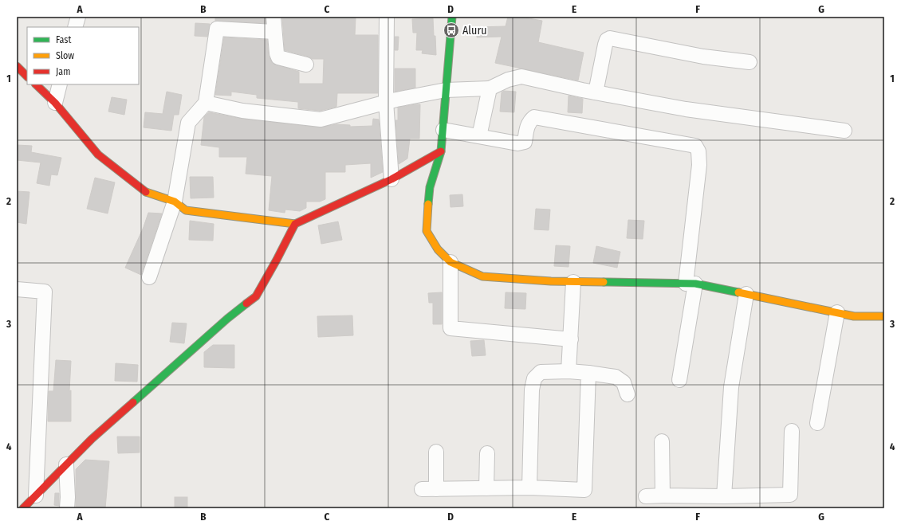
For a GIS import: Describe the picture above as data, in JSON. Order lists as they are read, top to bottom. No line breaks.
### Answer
{"places":{"bus stop":["Aluru"]},"legend":["Fast","Slow","Jam"],"grid":{"columns":["A","B","C","D","E","F","G"],"rows":["1","2","3","4"]}}
